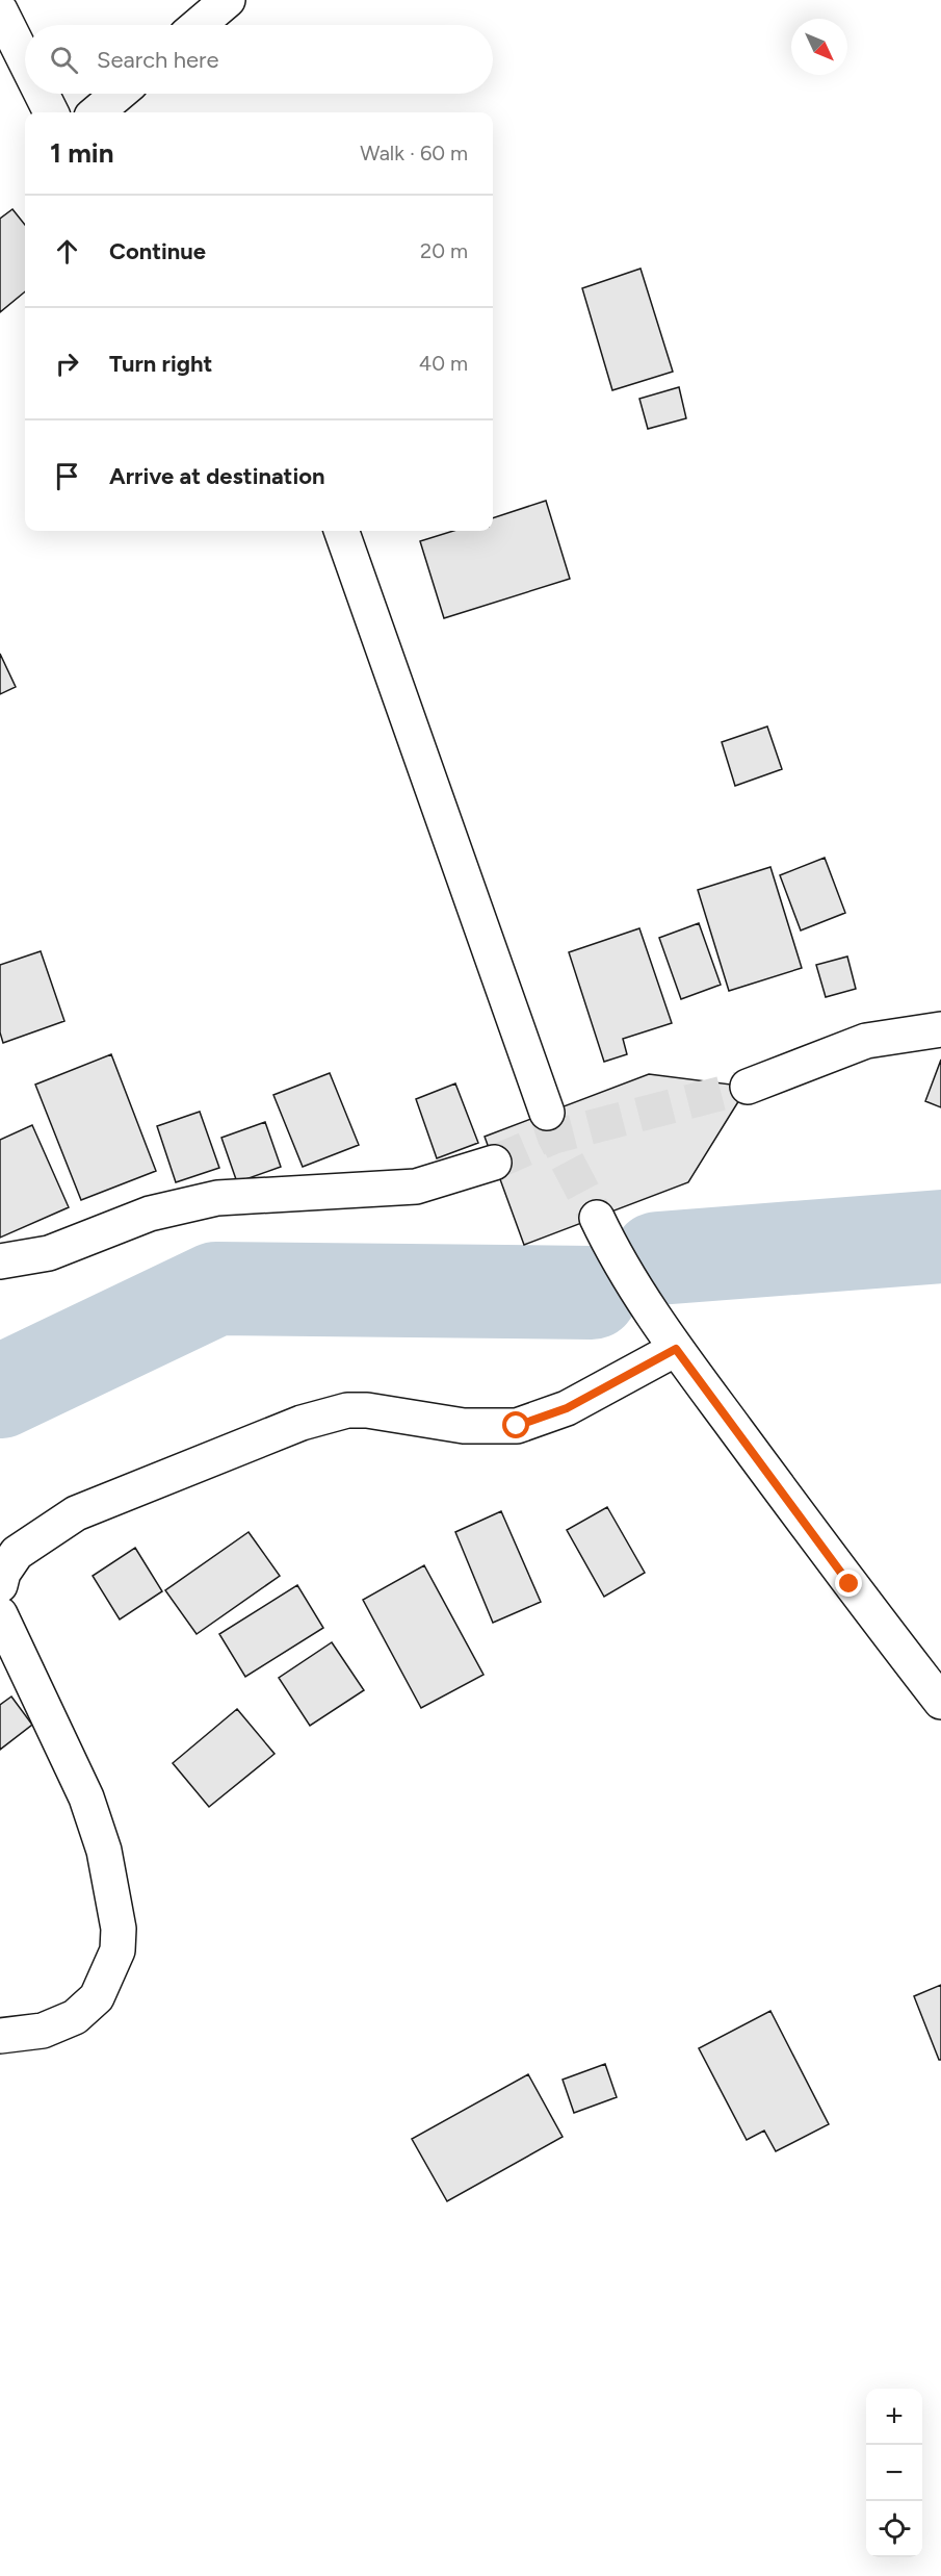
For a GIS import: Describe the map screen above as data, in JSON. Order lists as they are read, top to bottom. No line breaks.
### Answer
{"north":"bottom right","page":{"search":"Search here","heading":["1 min","Walk · 60 m"],"list":[["Continue","20 m"],["Turn right","40 m"],"Arrive at destination"],"map_buttons":["+","−"]}}
